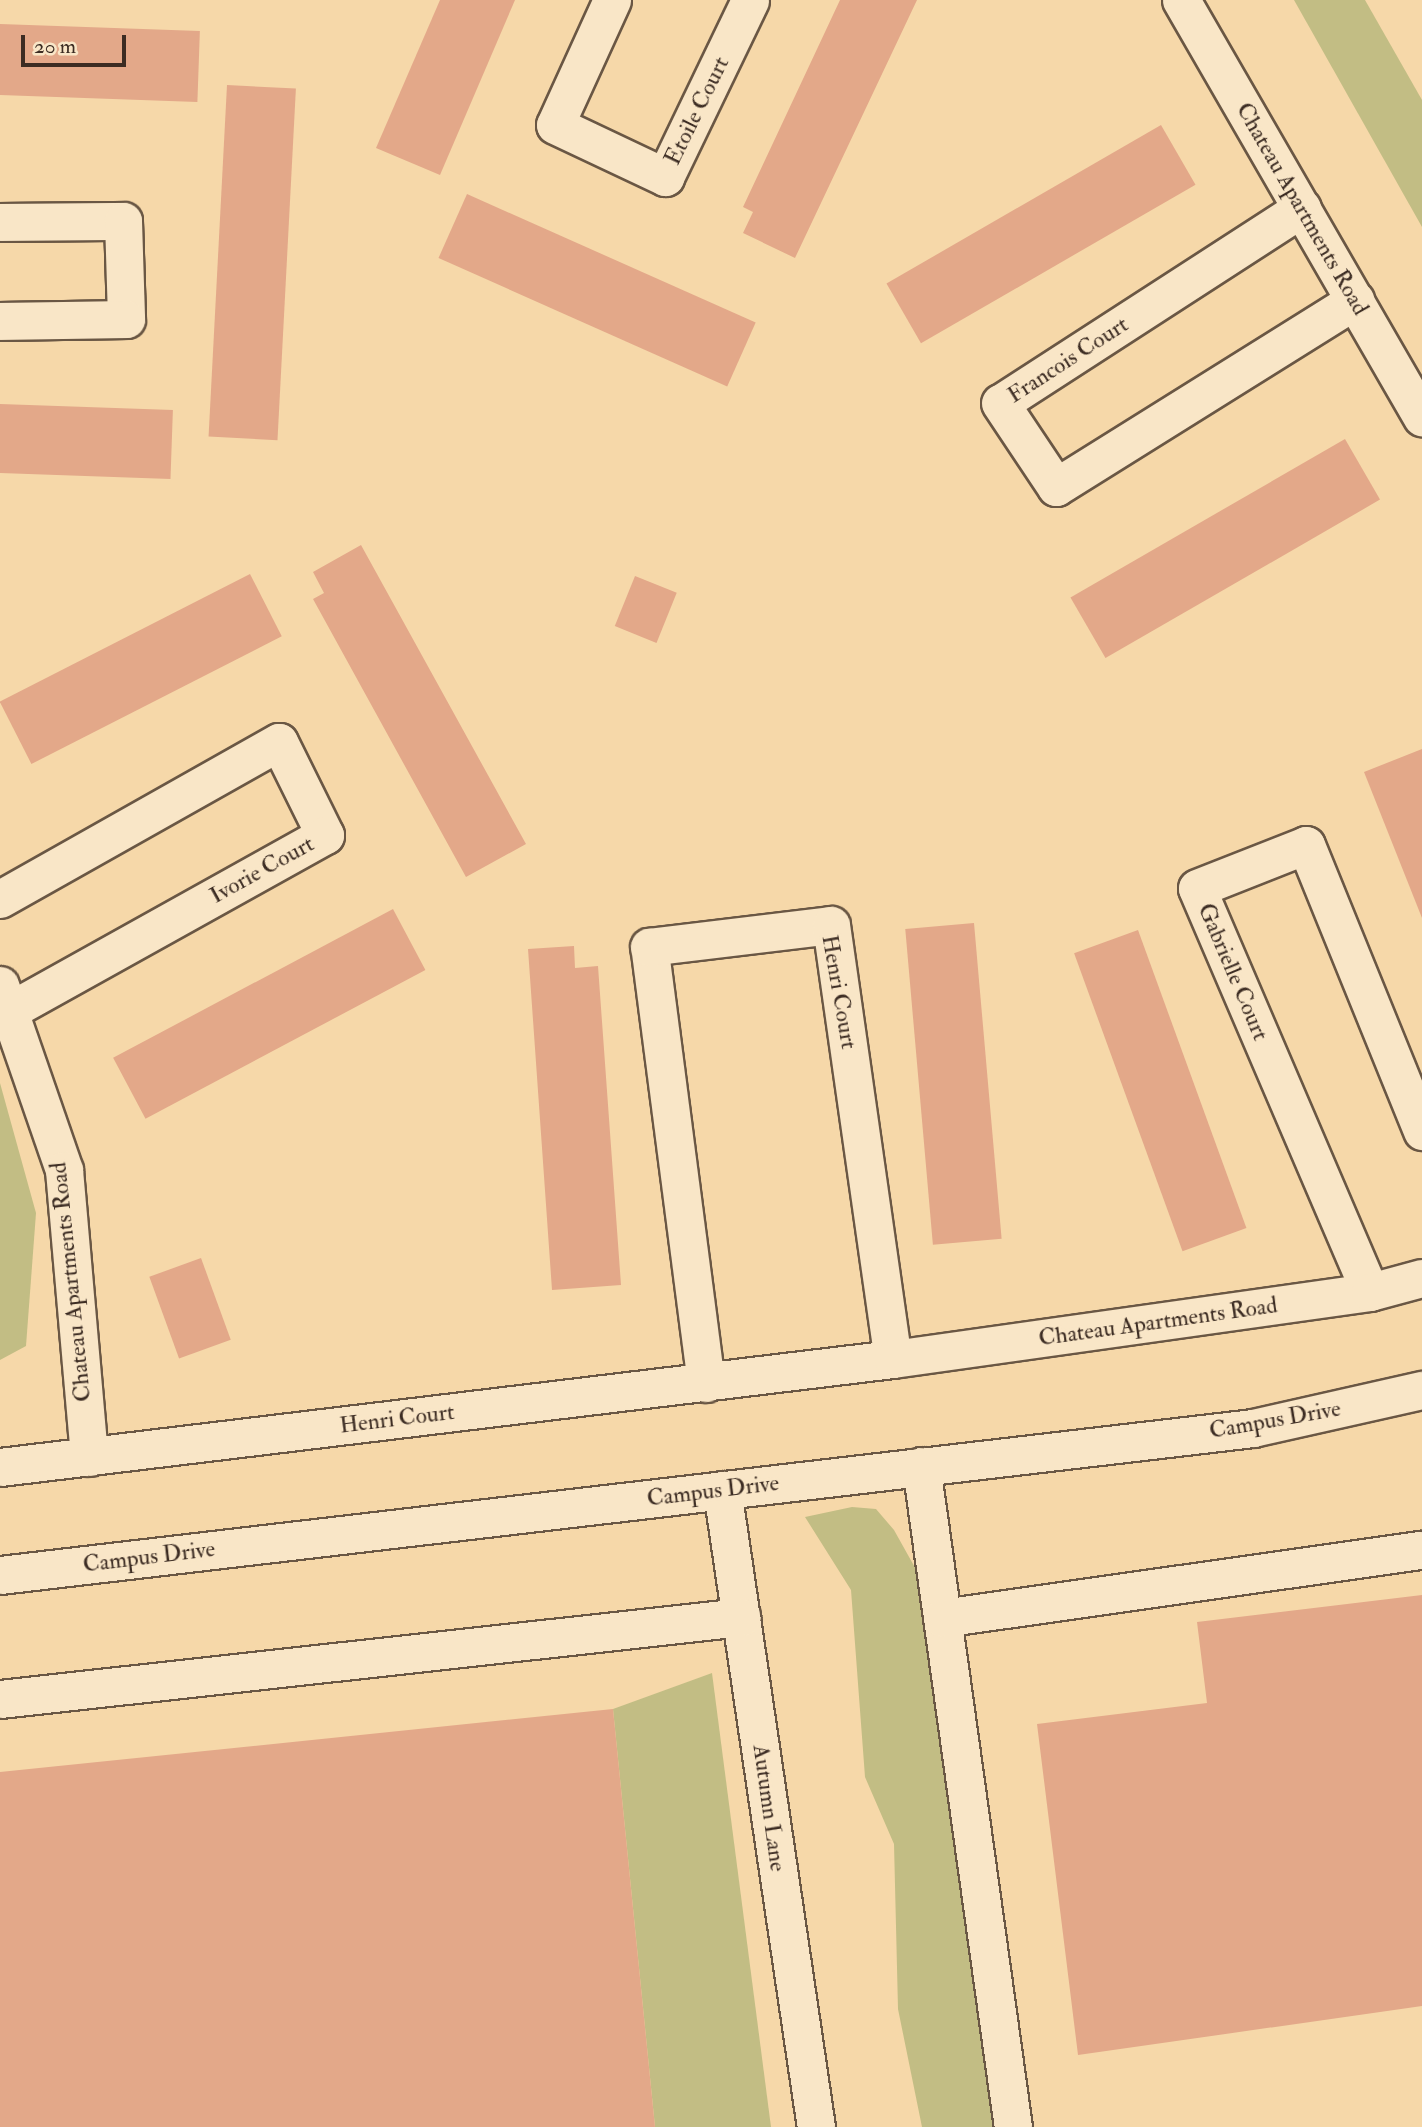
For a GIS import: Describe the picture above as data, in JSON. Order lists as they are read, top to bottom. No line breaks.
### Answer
{"streets":{"street":["Etoile Court","Chateau Apartments Road","Francois Court","Ivorie Court","Gabrielle Court","Henri Court","Campus Drive","Autumn Lane"]},"crossings":[["Chateau Apartments Road","Francois Court"],["Chateau Apartments Road","Ivorie Court"],["Chateau Apartments Road","Gabrielle Court"],["Chateau Apartments Road","Henri Court"],["Campus Drive","Autumn Lane"]],"scale_bar":"20 m"}
